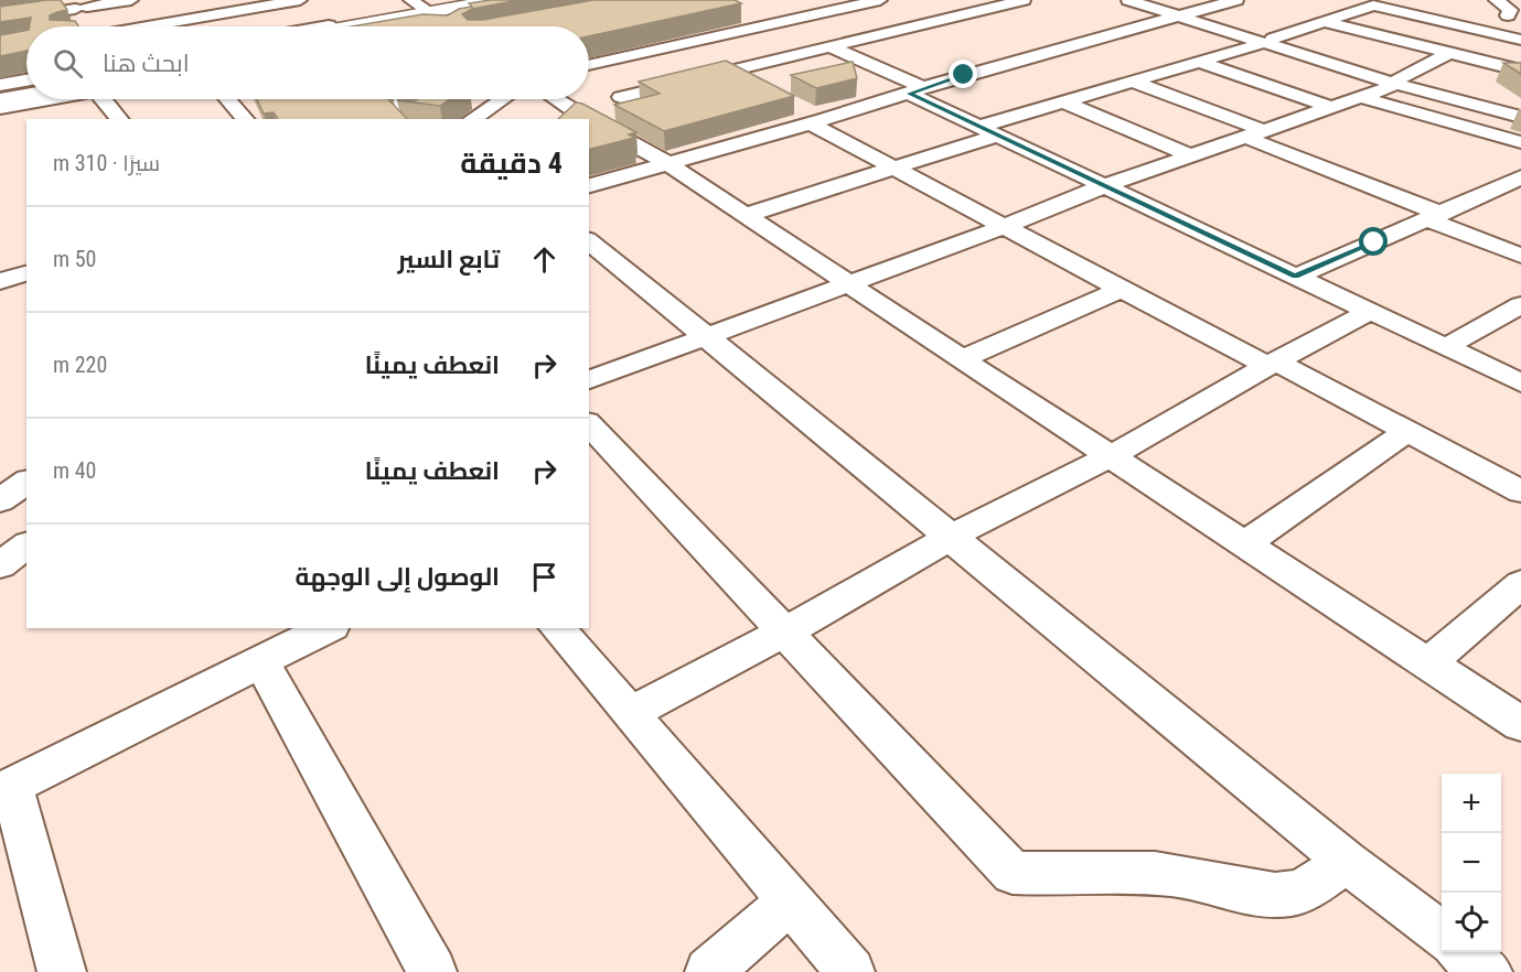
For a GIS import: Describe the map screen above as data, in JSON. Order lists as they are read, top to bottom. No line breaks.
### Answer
{"page":{"search":"ابحث هنا","heading":["4 دقيقة","سيرًا · 310 m"],"list":[["تابع السير","50 m"],["انعطف يمينًا","220 m"],["انعطف يمينًا","40 m"],"الوصول إلى الوجهة"],"map_buttons":["+","−"]}}
